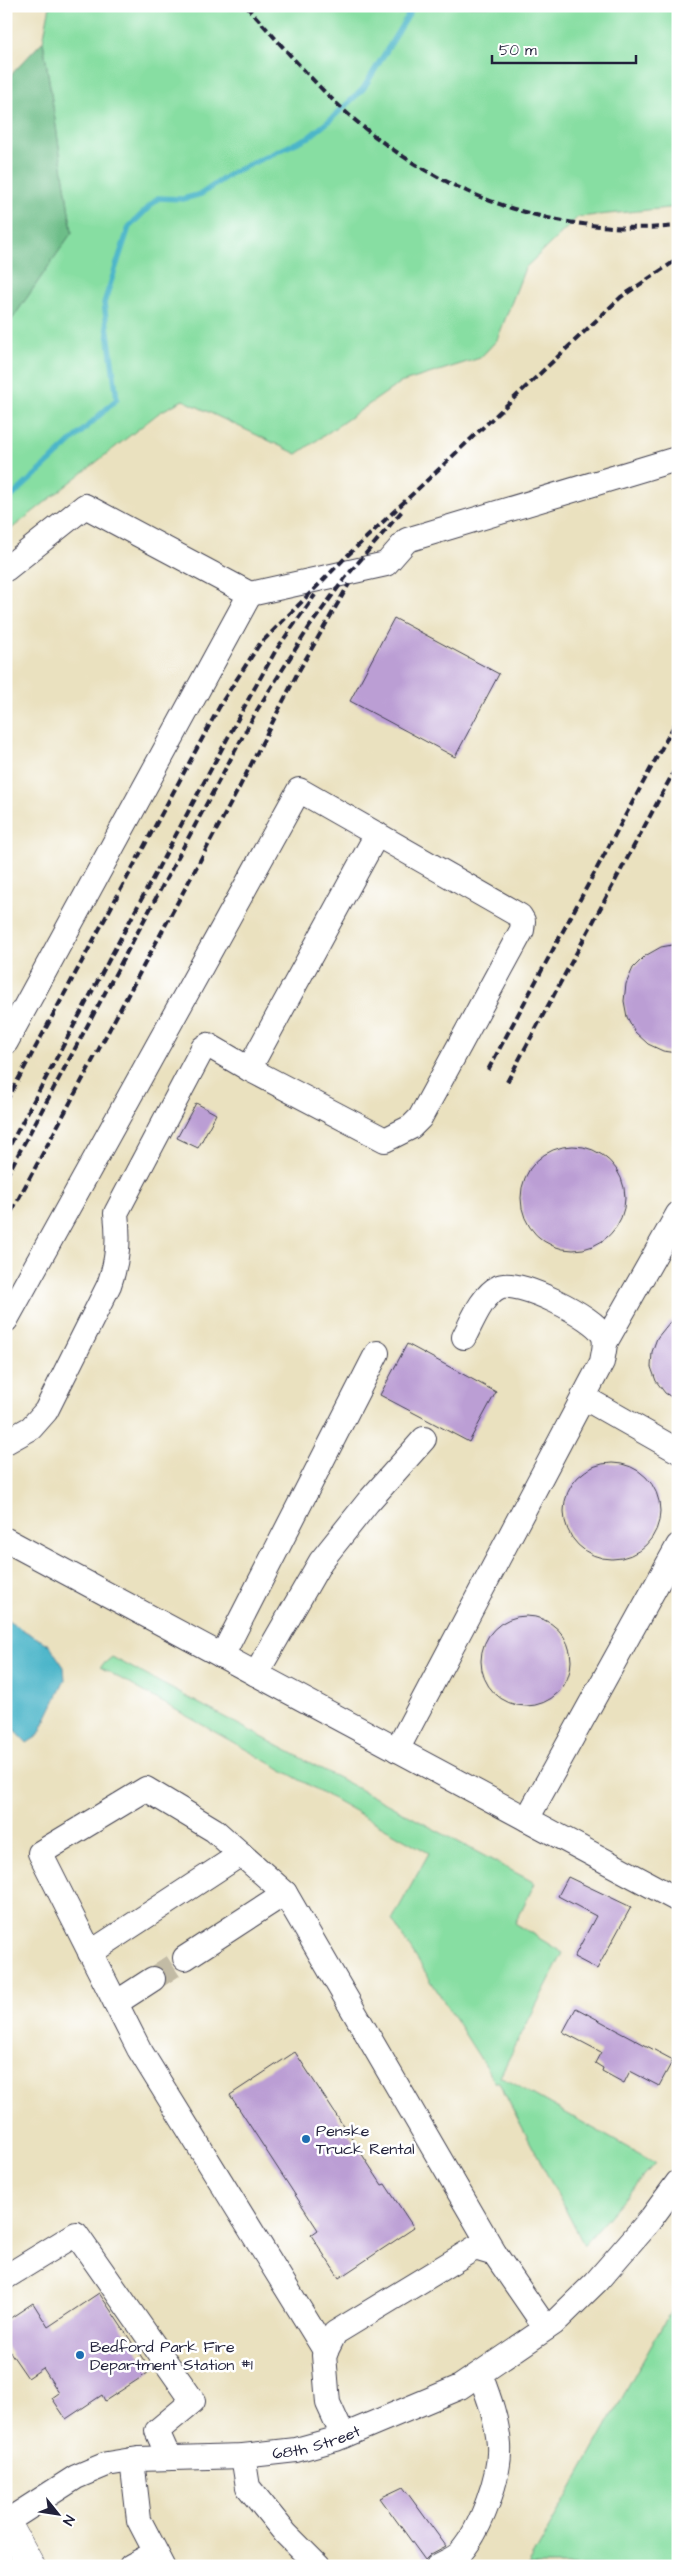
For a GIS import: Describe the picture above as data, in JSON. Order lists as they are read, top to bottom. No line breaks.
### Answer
{"streets":{"street":["68th Street"]},"places":["Penske Truck Rental","Bedford Park Fire Department Station #1"],"scale_bar":"50 m","north":"bottom right"}
